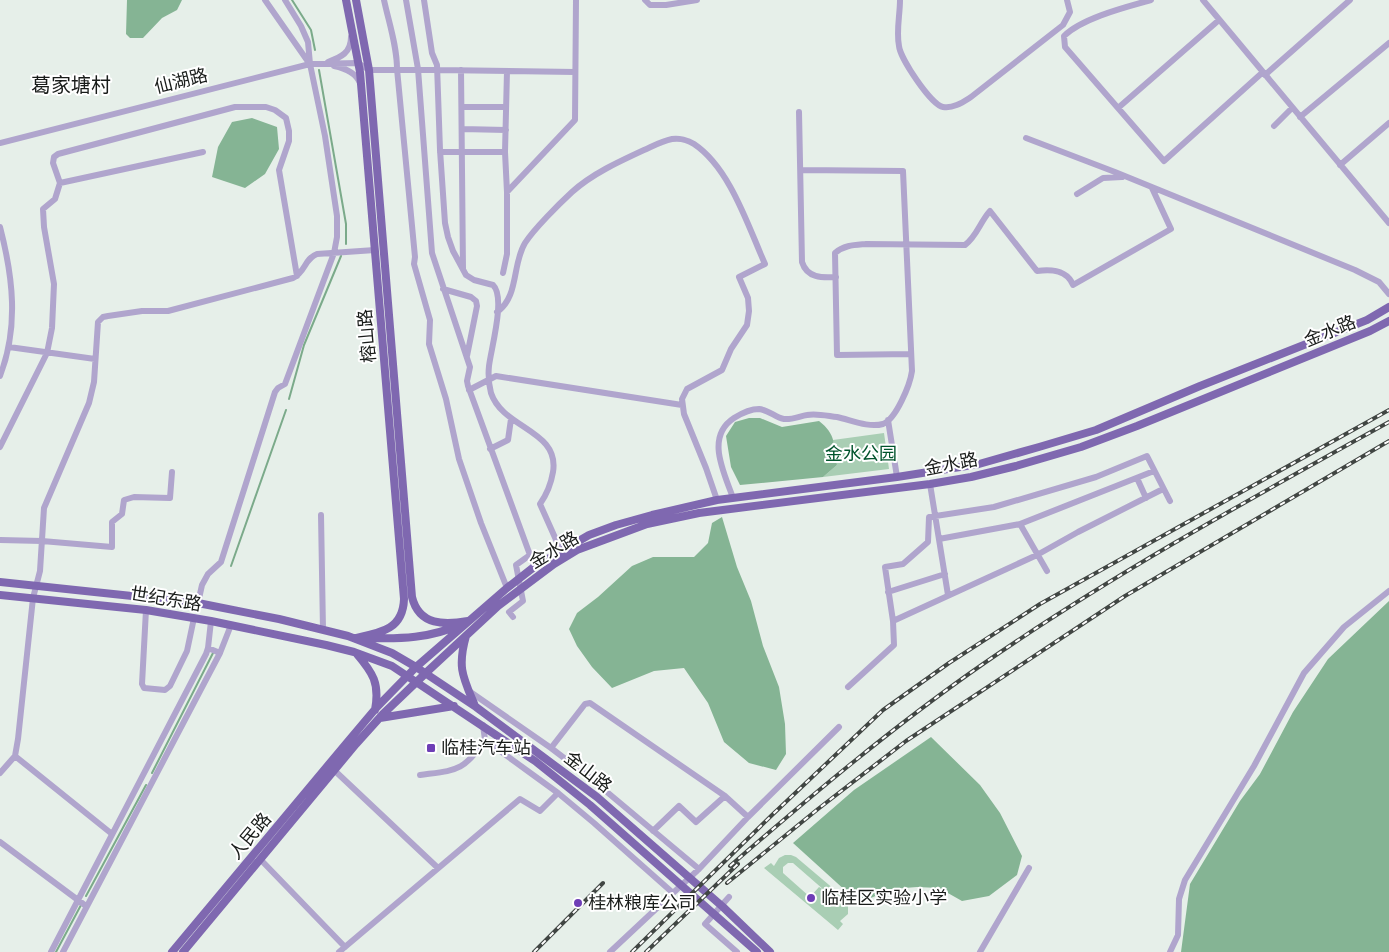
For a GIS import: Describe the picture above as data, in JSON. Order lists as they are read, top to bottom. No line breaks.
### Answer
{"streets":{"main road":["金水路","榕山路","世纪东路","金山路","人民路"],"street":["仙湖路"]},"crossings":[["仙湖路","榕山路"],["金水路","榕山路"],["金水路","金山路"],["金水路","人民路"],["榕山路","世纪东路"],["榕山路","金山路"],["世纪东路","金山路"]],"districts":["葛家塘村"],"parks":["金水公园"],"places":{"transit":["临桂汽车站"],"other":["临桂区实验小学","桂林粮库公司"]}}
